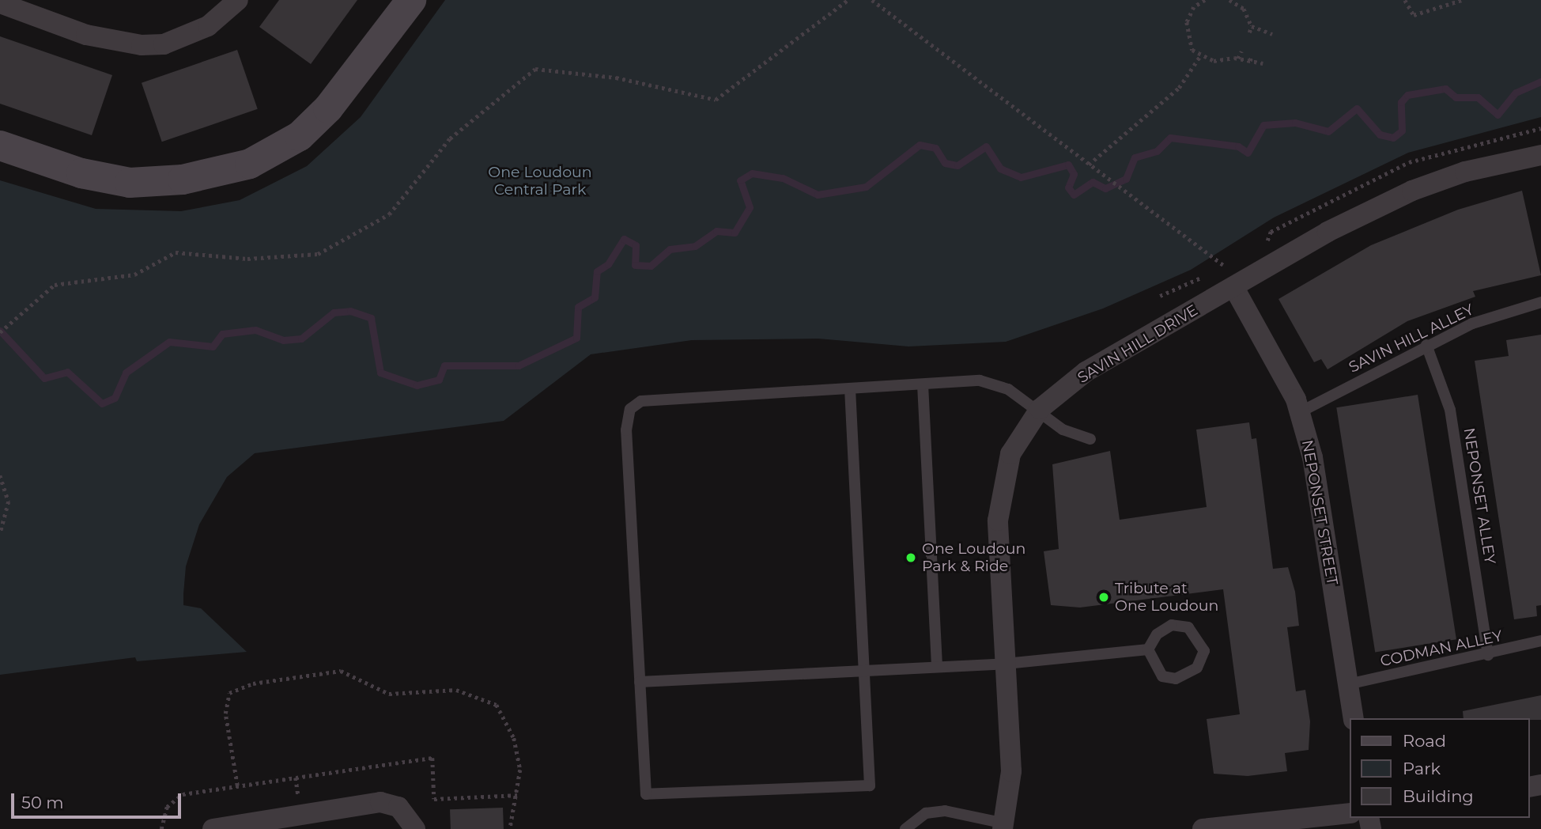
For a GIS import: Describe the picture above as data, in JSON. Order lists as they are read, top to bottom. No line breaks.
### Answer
{"streets":{"street":["SAVIN HILL DRIVE","NEPONSET STREET"],"lane":["SAVIN HILL ALLEY","NEPONSET ALLEY","CODMAN ALLEY"]},"crossings":[["SAVIN HILL ALLEY","NEPONSET ALLEY"],["SAVIN HILL ALLEY","NEPONSET STREET"],["SAVIN HILL DRIVE","NEPONSET STREET"],["NEPONSET ALLEY","CODMAN ALLEY"],["NEPONSET STREET","CODMAN ALLEY"]],"parks":["One Loudoun Central Park"],"places":["One Loudoun Park & Ride","Tribute at One Loudoun"],"legend":["Road","Park","Building"],"scale_bar":"50 m"}
